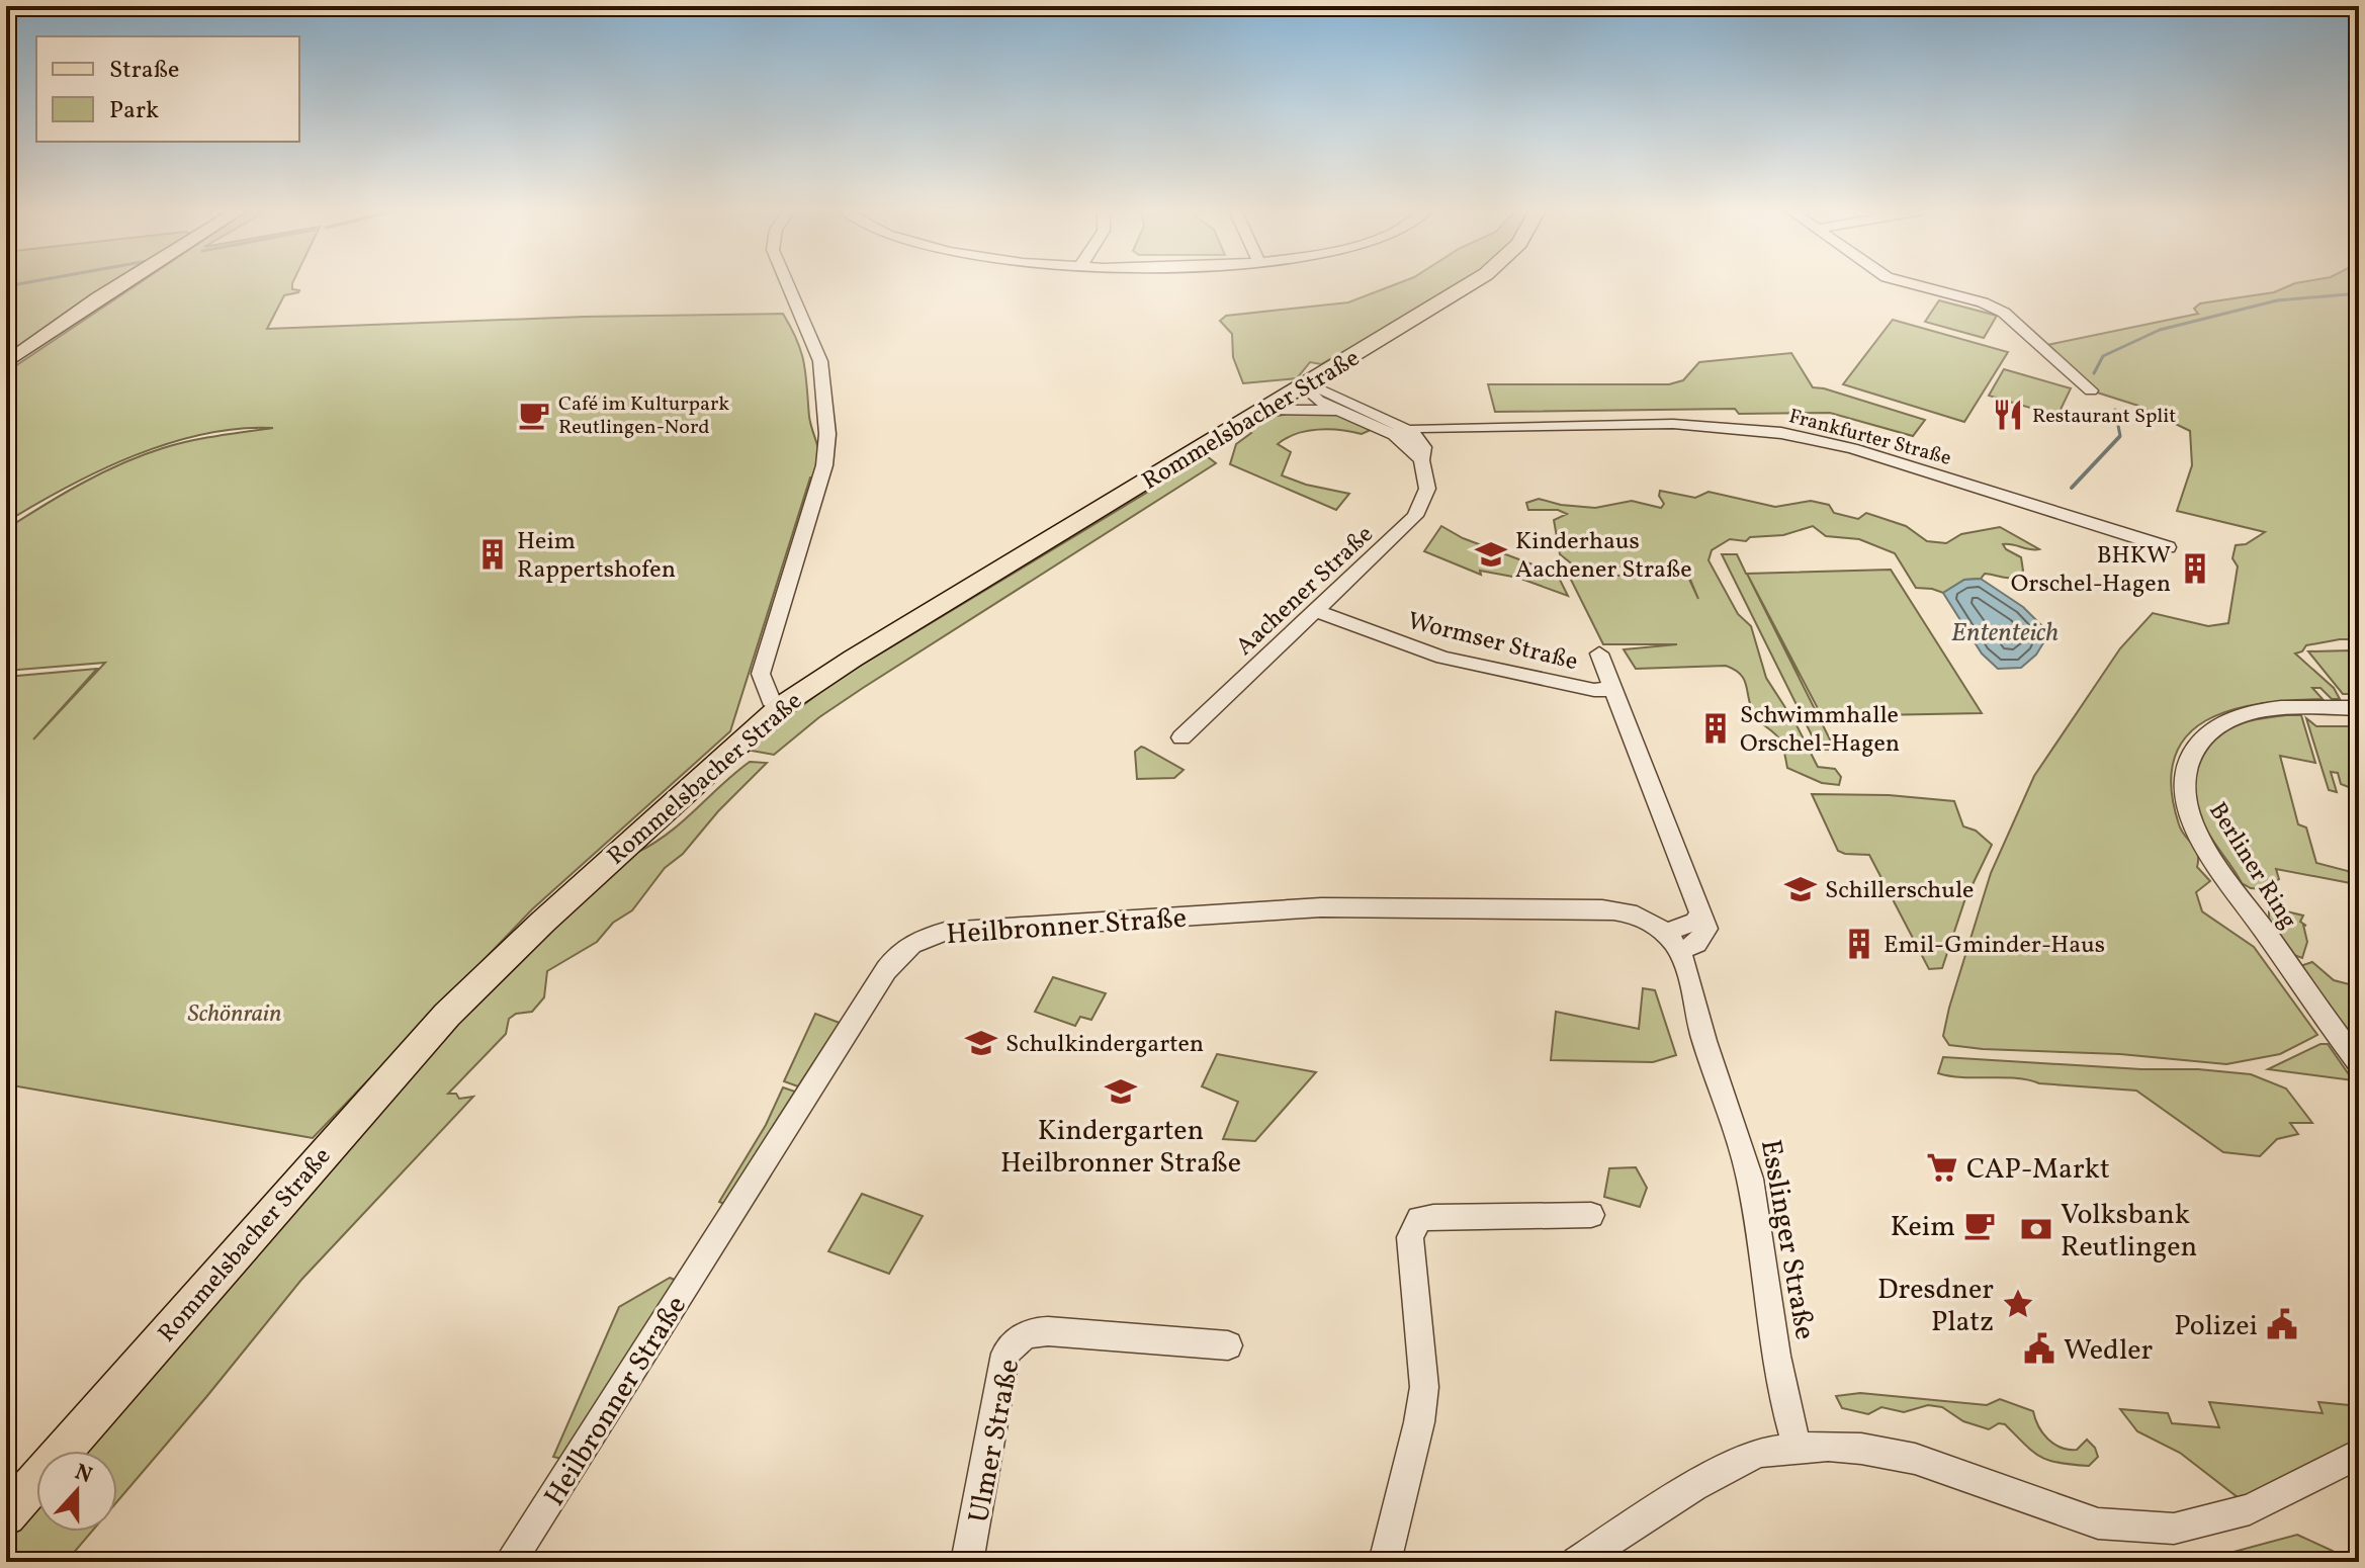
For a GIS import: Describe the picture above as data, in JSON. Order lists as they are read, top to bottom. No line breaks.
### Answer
{"streets":{"main road":["Rommelsbacher Straße"],"street":["Frankfurter Straße","Aachener Straße","Wormser Straße","Berliner Ring","Heilbronner Straße","Esslinger Straße","Ulmer Straße"]},"crossings":[["Rommelsbacher Straße","Frankfurter Straße"],["Frankfurter Straße","Aachener Straße"],["Aachener Straße","Wormser Straße"],["Heilbronner Straße","Esslinger Straße"]],"water":["Ententeich"],"parks":["Schönrain"],"places":{"cafe":["Café im Kulturpark Reutlingen-Nord","Keim"],"restaurant":["Restaurant Split"],"building":["Heim Rappertshofen","BHKW Orschel-Hagen","Schwimmhalle Orschel-Hagen","Emil-Gminder-Haus"],"school or university":["Kinderhaus Aachener Straße","Schillerschule","Schulkindergarten","Kindergarten Heilbronner Straße"],"supermarket":["CAP-Markt"],"bank":["Volksbank Reutlingen"],"place":["Dresdner Platz"],"public building":["Polizei","Wedler"]},"legend":["Straße","Park"],"north":"top"}
